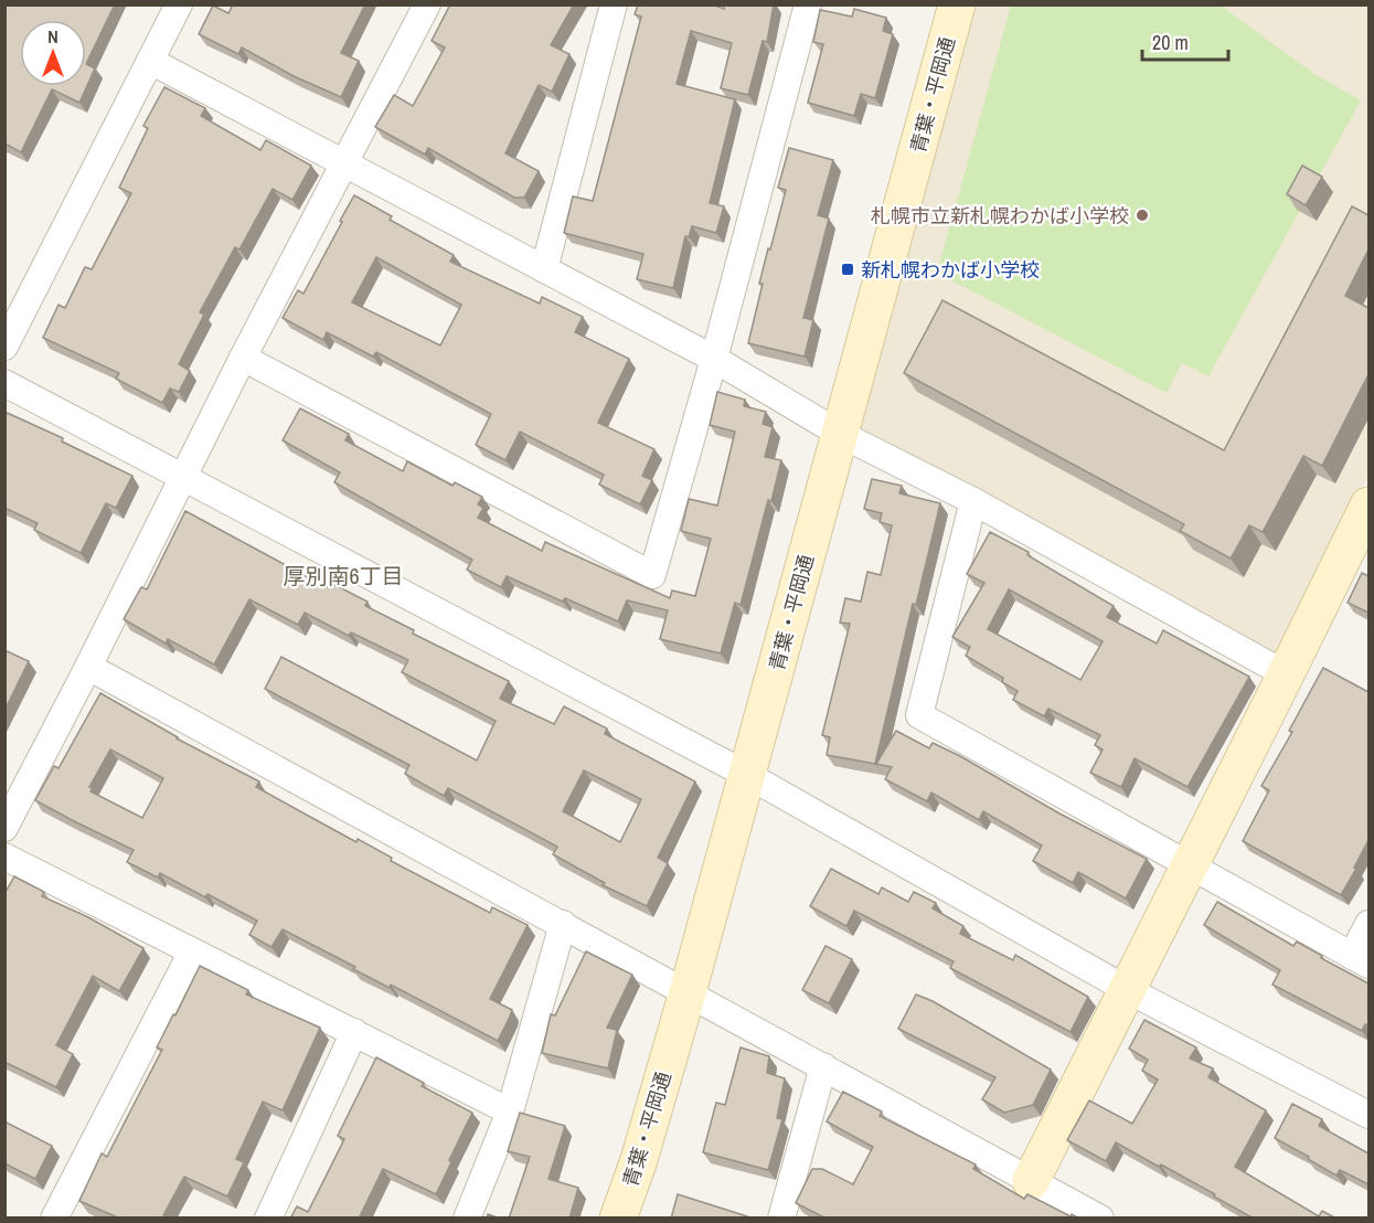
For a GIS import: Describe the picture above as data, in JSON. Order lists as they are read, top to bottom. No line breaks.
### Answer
{"streets":{"street":["青葉・平岡通"]},"districts":["厚別南6丁目"],"places":{"other":["札幌市立新札幌わかば小学校"],"transit":["新札幌わかば小学校"]},"scale_bar":"20 m","north":"top"}
